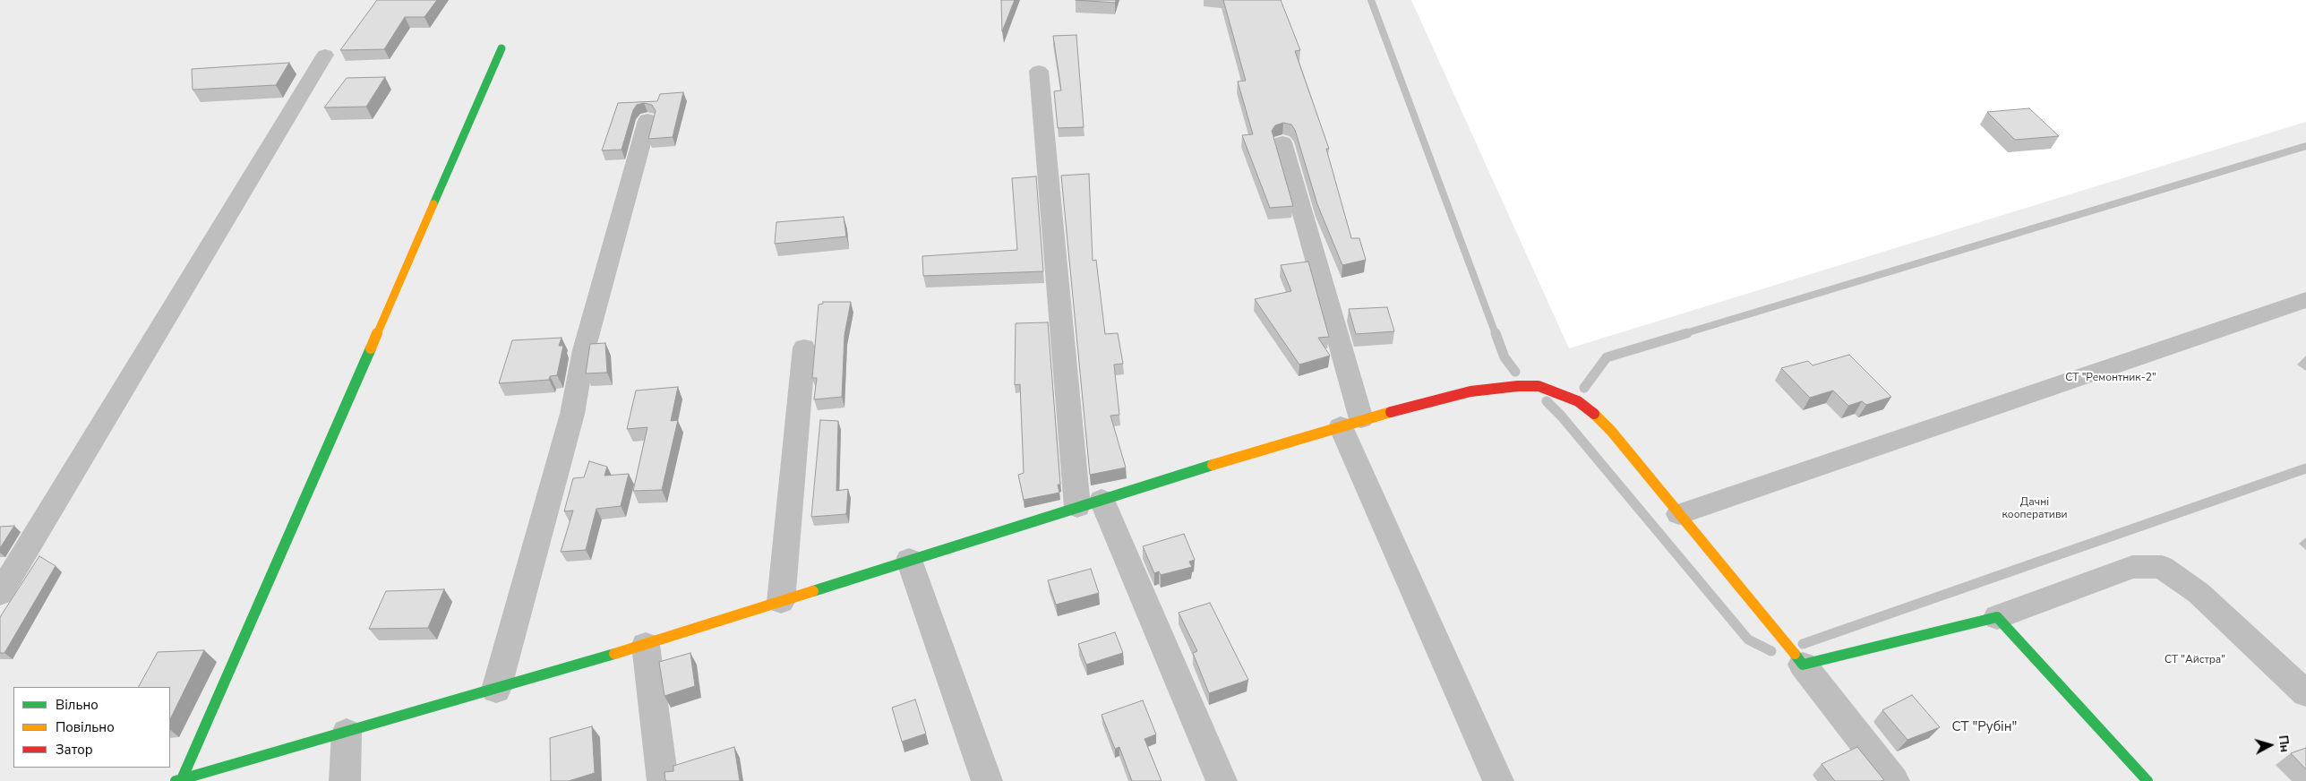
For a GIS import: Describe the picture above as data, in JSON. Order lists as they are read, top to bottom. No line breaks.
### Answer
{"parks":["СТ \"Ремонтник-2\"","Дачні кооперативи","СТ \"Айстра\"","СТ \"Рубін\""],"legend":["Вільно","Повільно","Затор"],"north":"right"}
